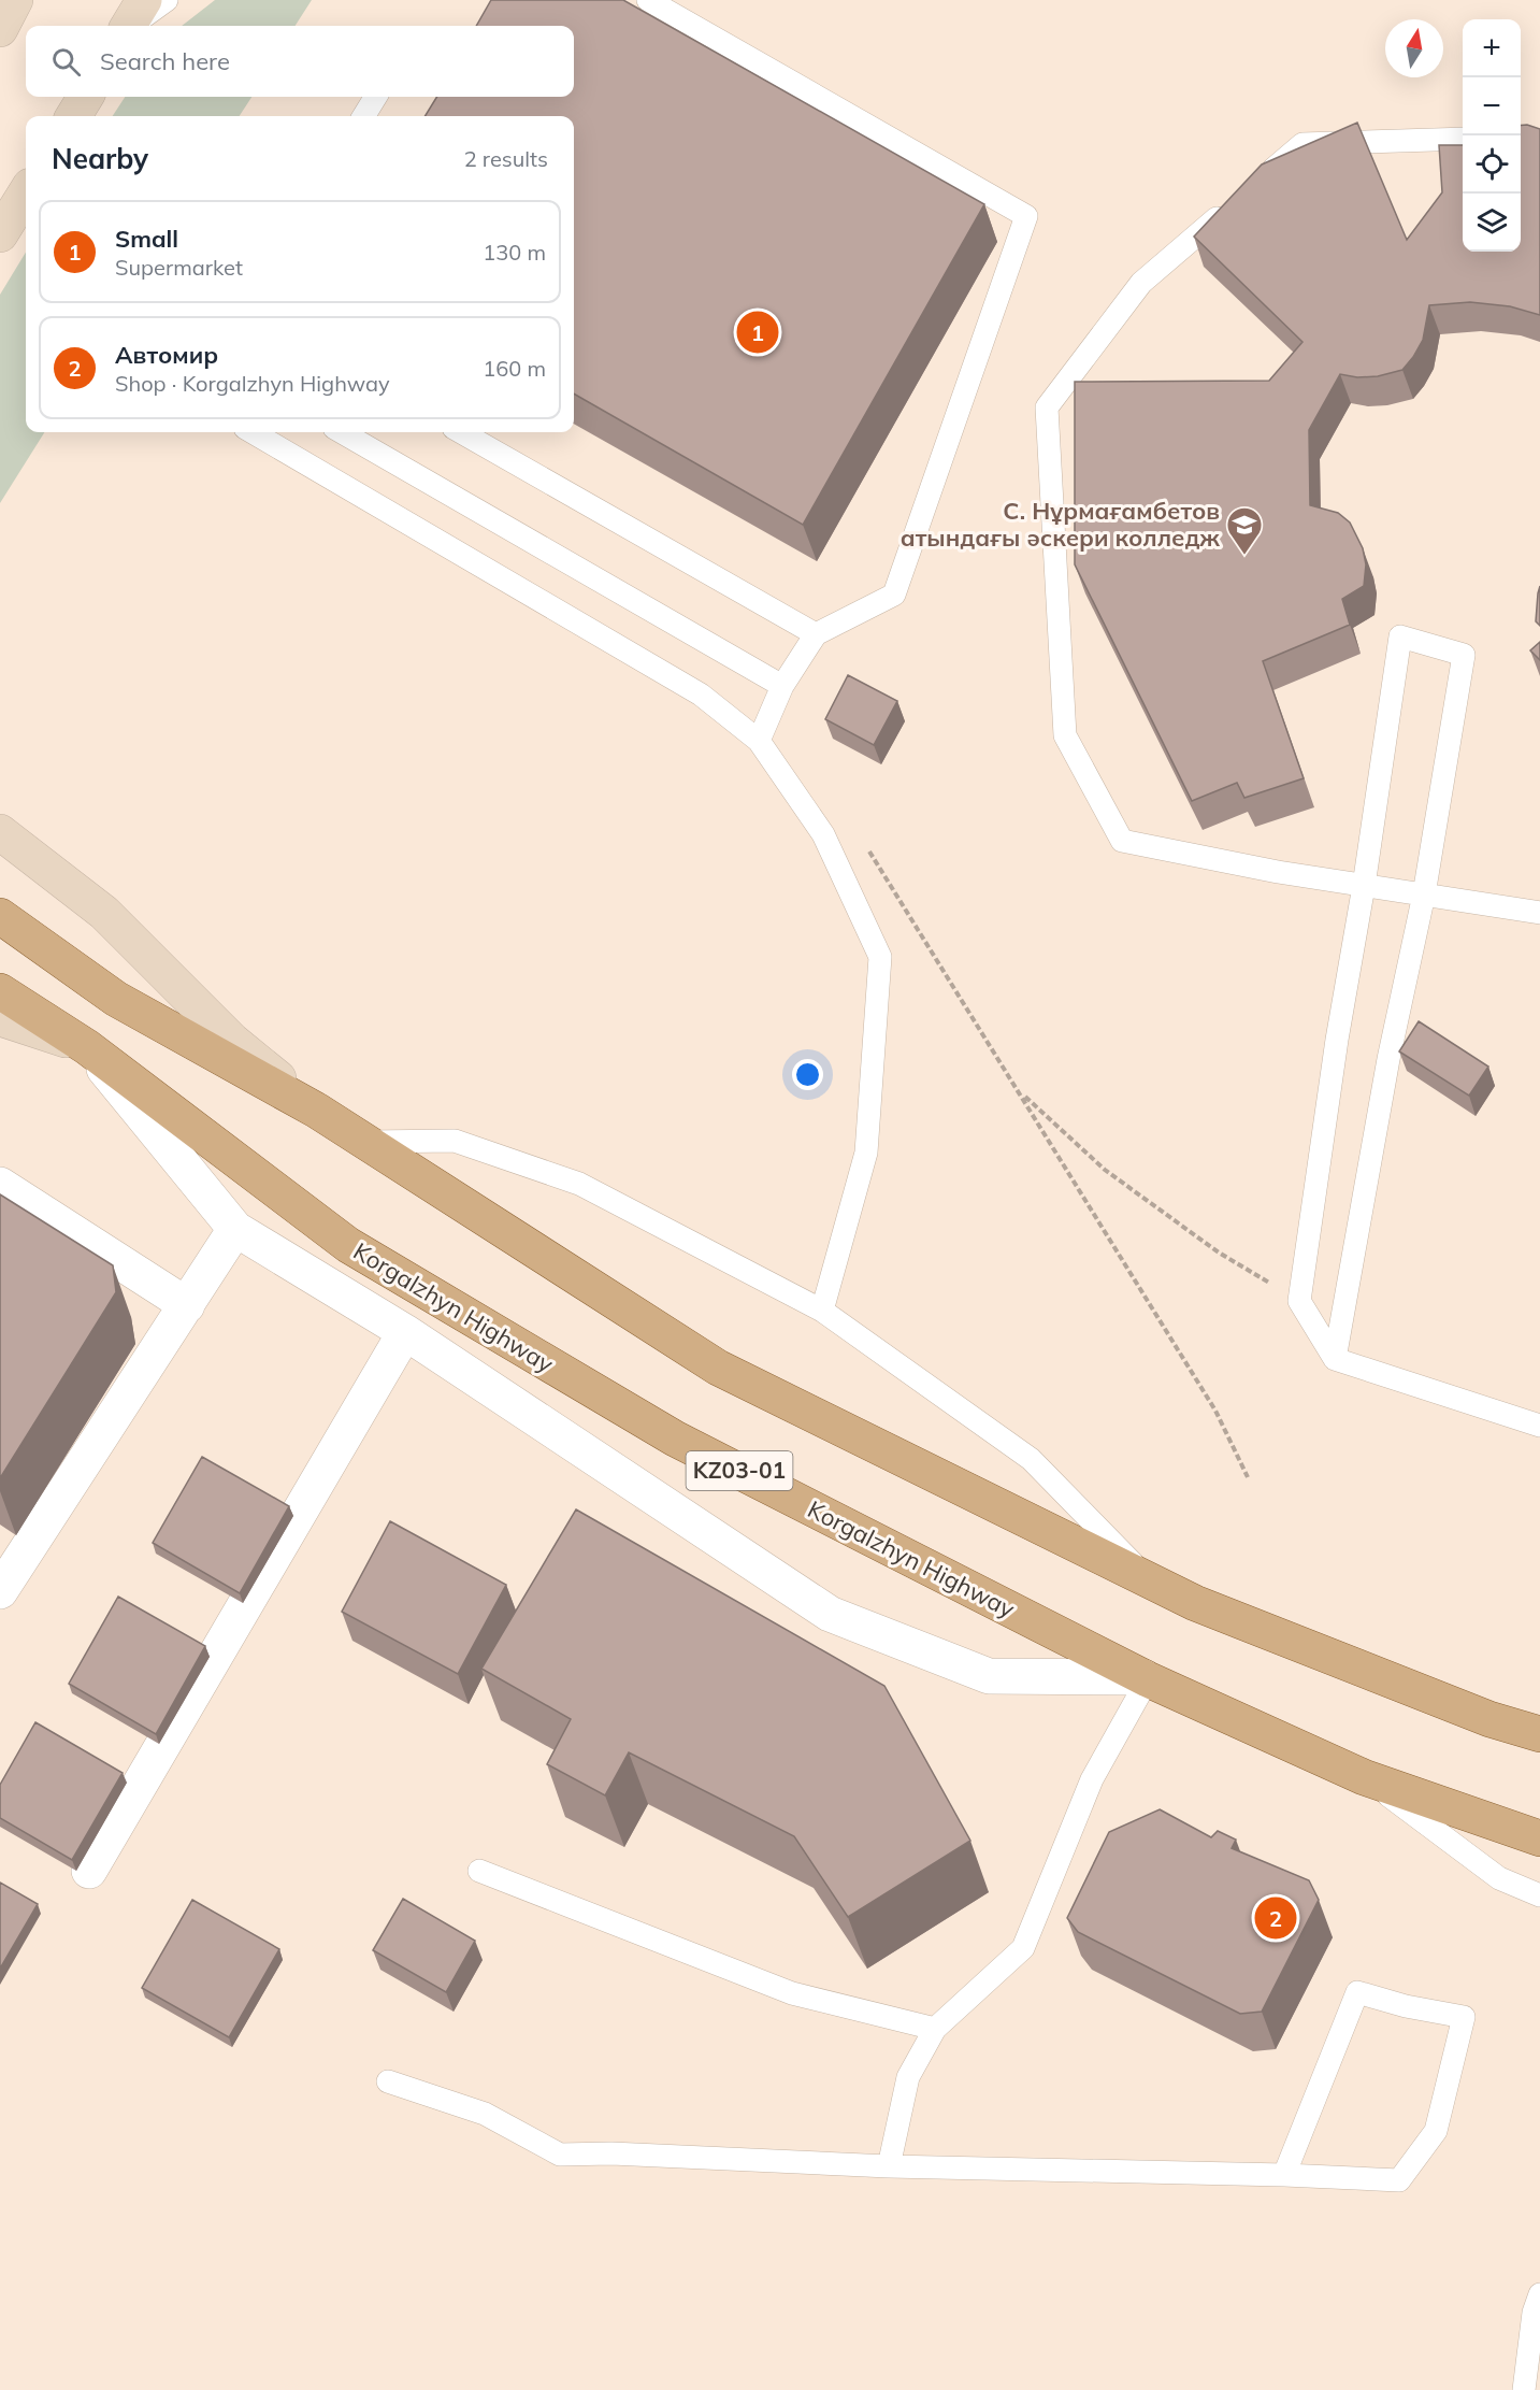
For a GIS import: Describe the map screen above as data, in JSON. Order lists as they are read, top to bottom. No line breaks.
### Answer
{"streets":{"main road":["Korgalzhyn Highway","KZ03-01"]},"places":{"school or university":["С. Нұрмағамбетов атындағы әскери колледж"]},"north":"top","page":{"map_buttons":["+","−"],"search":"Search here","heading":["Nearby","2 results"],"list":[{"mark":"1","name":"Small","note":"Supermarket","value":"130 m"},{"mark":"2","name":"Автомир","note":"Shop · Korgalzhyn Highway","value":"160 m"}],"pins":["1","2"]}}
